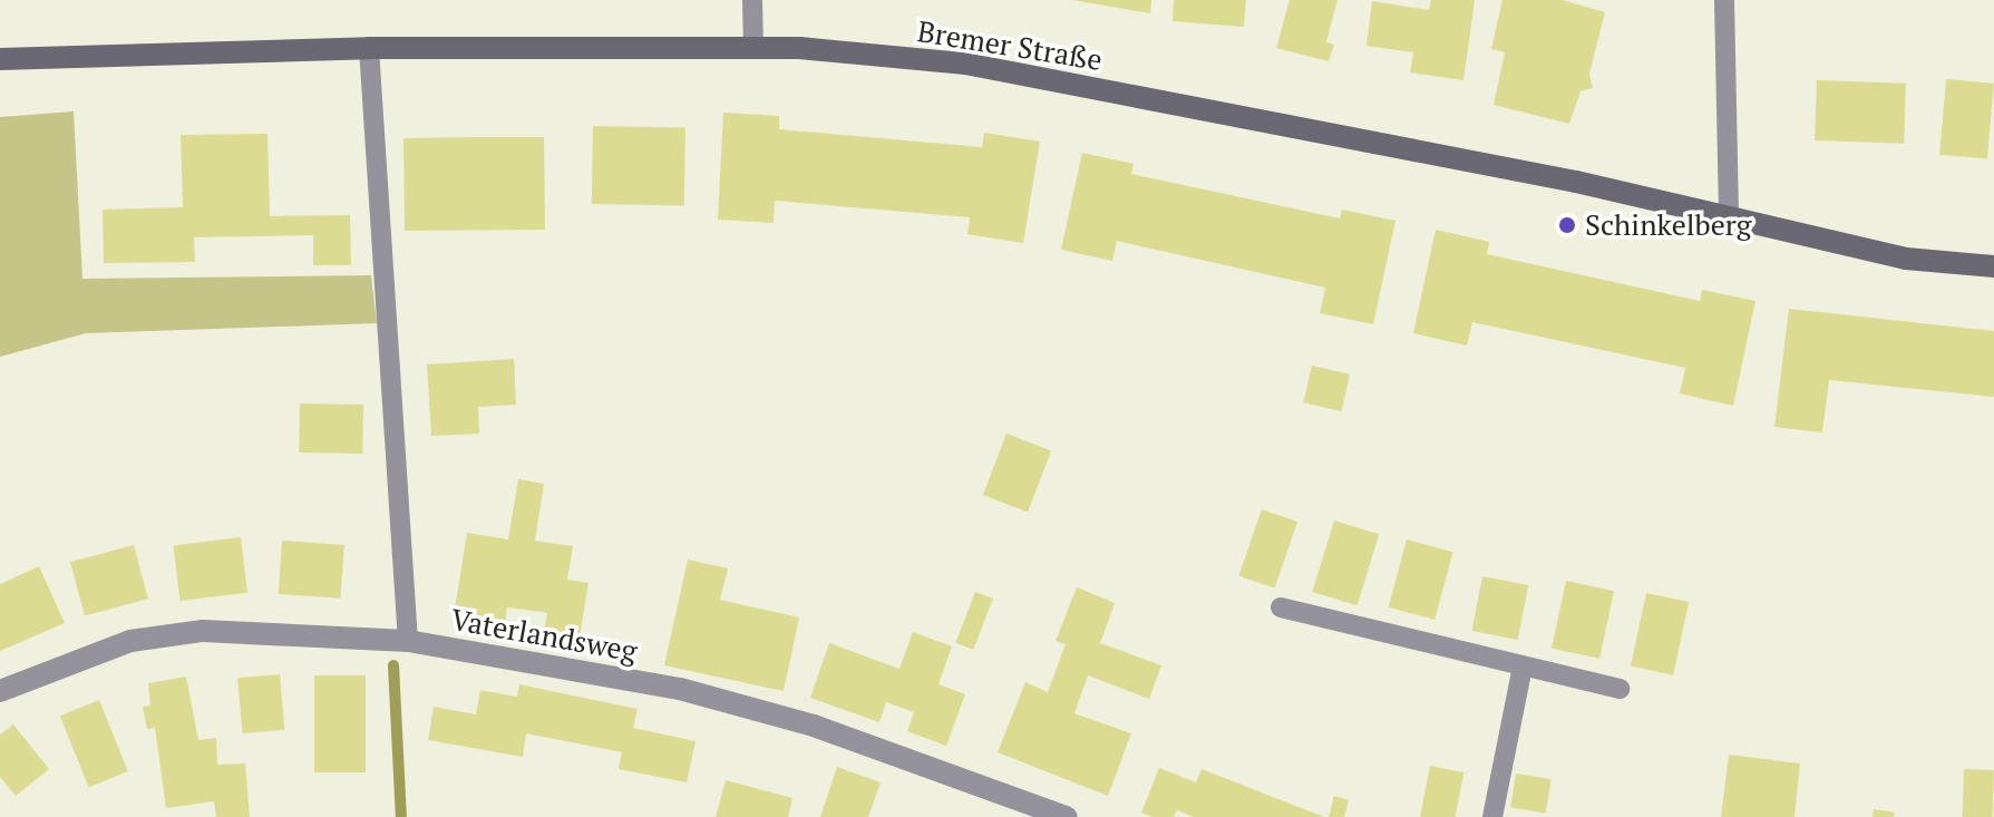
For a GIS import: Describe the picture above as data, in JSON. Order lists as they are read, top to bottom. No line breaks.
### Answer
{"streets":{"main road":["Bremer Straße"],"street":["Vaterlandsweg"]},"places":["Schinkelberg"]}
